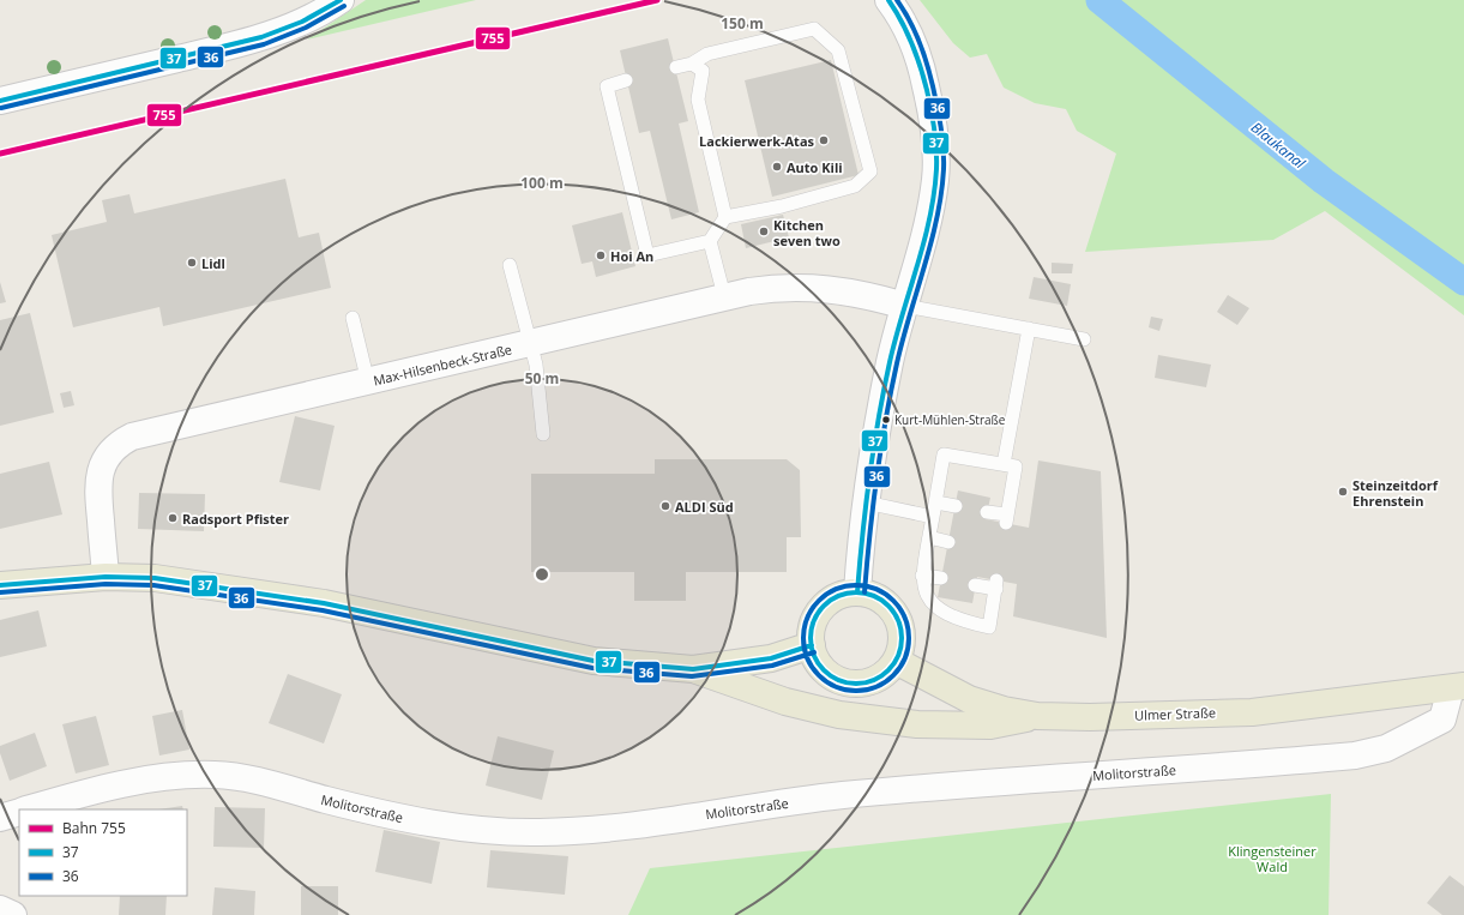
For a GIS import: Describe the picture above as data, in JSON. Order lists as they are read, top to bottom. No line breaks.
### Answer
{"streets":{"main road":["Ulmer Straße"],"street":["Max-Hilsenbeck-Straße","Molitorstraße"]},"crossings":[["Ulmer Straße","Molitorstraße"]],"water":["Blaukanal"],"parks":["Klingensteiner Wald"],"places":["Lackierwerk-Atas","Auto Kili","Kitchen seven two","Hoi An","Lidl","Kurt-Mühlen-Straße","Steinzeitdorf Ehrenstein","ALDI Süd","Radsport Pfister"],"lines":["rail line 755","transit line 37","transit line 36"],"legend":["Bahn 755","37","36"],"rings":["150 m","100 m","50 m"]}
